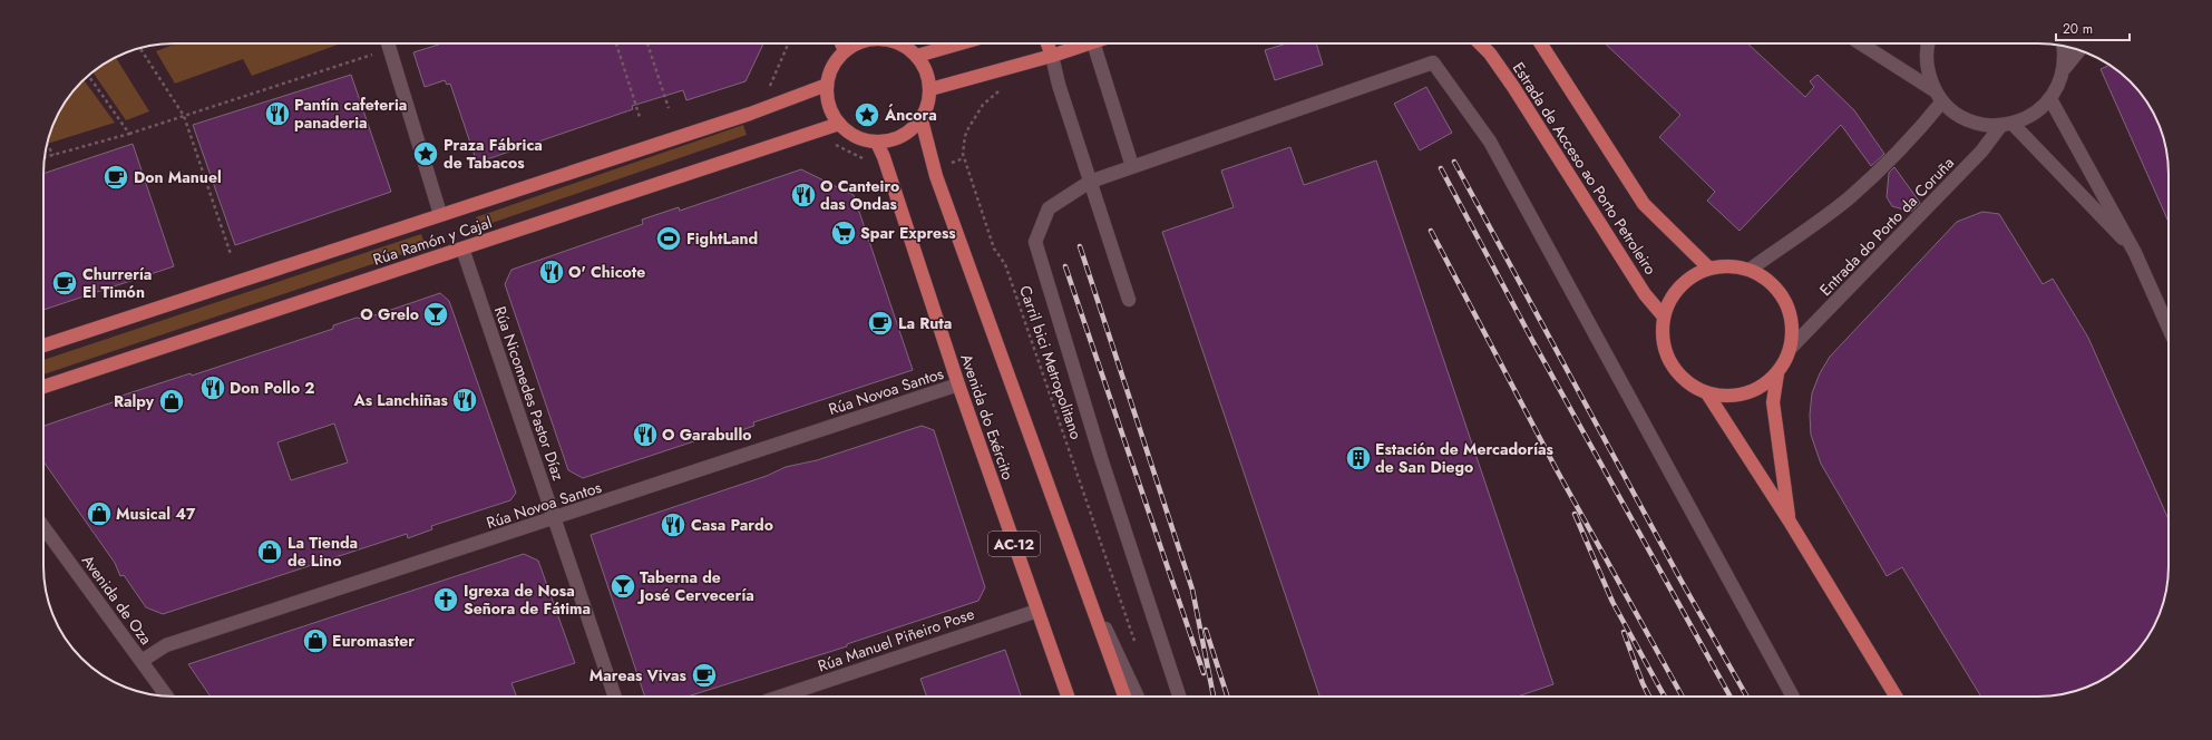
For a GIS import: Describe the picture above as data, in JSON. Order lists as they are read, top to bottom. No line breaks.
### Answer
{"streets":{"main road":["Estrada de Acceso ao Porto Petroleiro","Rúa Ramón y Cajal","Avenida do Exército","AC-12"],"street":["Entrada do Porto da Coruña","Rúa Novoa Santos","Rúa Nicomedes Pastor Díaz","Avenida de Oza","Rúa Manuel Piñeiro Pose"],"path":["Carril bici Metropolitano"]},"crossings":[["Estrada de Acceso ao Porto Petroleiro","Entrada do Porto da Coruña"],["Rúa Ramón y Cajal","Rúa Nicomedes Pastor Díaz"],["Rúa Novoa Santos","Rúa Nicomedes Pastor Díaz"],["Rúa Novoa Santos","Avenida do Exército"],["Rúa Novoa Santos","Avenida de Oza"],["Avenida do Exército","Rúa Manuel Piñeiro Pose"]],"places":{"restaurant":["Pantín cafeteria panaderia","O Canteiro das Ondas","O' Chicote","Don Pollo 2","As Lanchiñas","O Garabullo","Casa Pardo"],"place":["Áncora","Praza Fábrica de Tabacos"],"cafe":["Don Manuel","Churrería El Timón","La Ruta","Mareas Vivas"],"supermarket":["Spar Express"],"sports":["FightLand"],"bar":["O Grelo","Taberna de José Cervecería"],"shop":["Ralpy","Musical 47","La Tienda de Lino","Euromaster"],"building":["Estación de Mercadorías de San Diego"],"church":["Igrexa de Nosa Señora de Fátima"]},"scale_bar":"20 m"}
